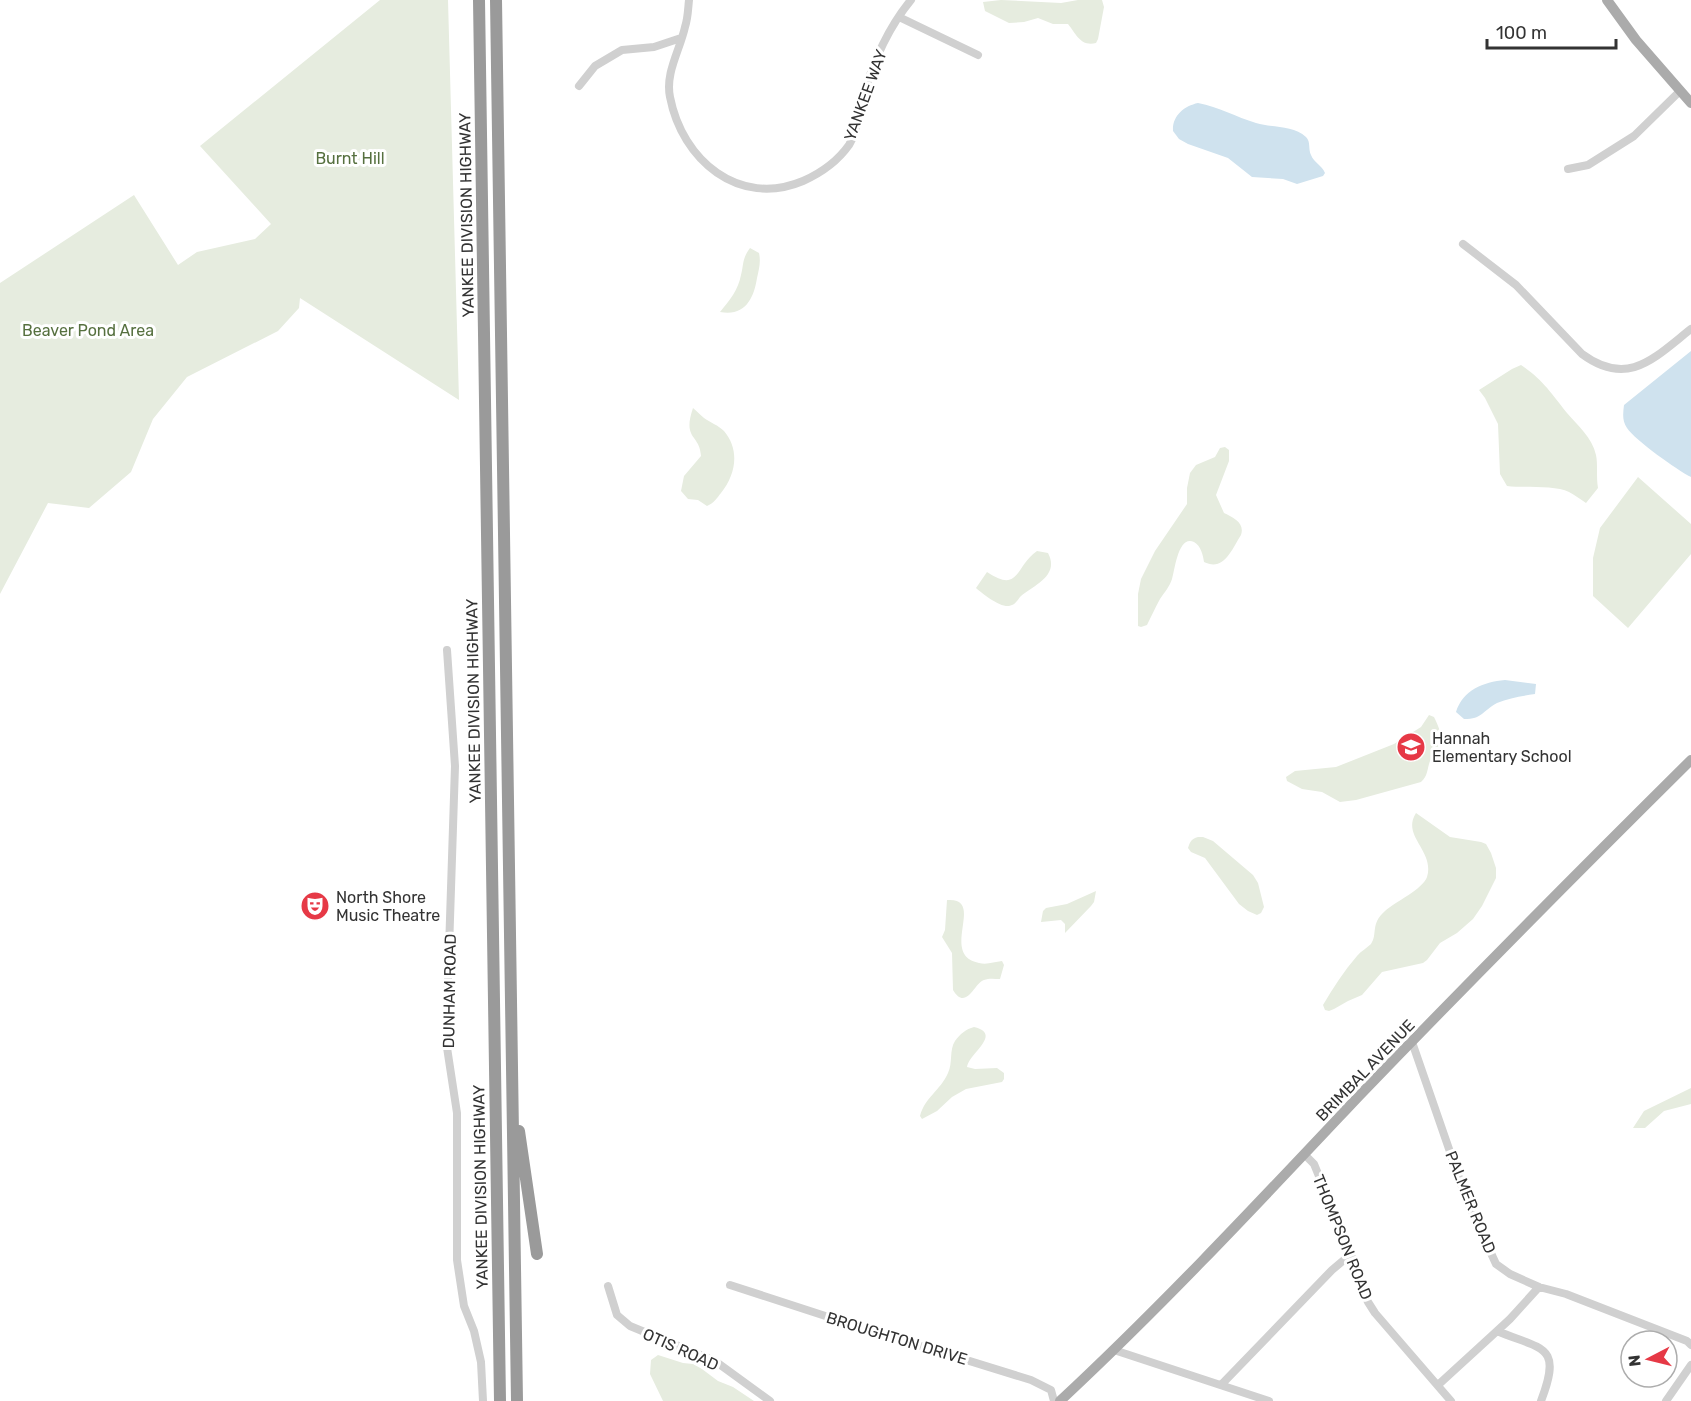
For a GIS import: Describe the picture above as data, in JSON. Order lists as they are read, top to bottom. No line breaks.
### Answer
{"streets":{"highway":["YANKEE DIVISION HIGHWAY"],"main road":["BRIMBAL AVENUE"],"street":["YANKEE WAY","DUNHAM ROAD","PALMER ROAD","THOMPSON ROAD","BROUGHTON DRIVE","OTIS ROAD"]},"crossings":[["BRIMBAL AVENUE","PALMER ROAD"],["BRIMBAL AVENUE","THOMPSON ROAD"]],"parks":["Burnt Hill","Beaver Pond Area"],"places":{"school or university":["Hannah Elementary School"],"theatre":["North Shore Music Theatre"]},"scale_bar":"100 m","north":"left"}
